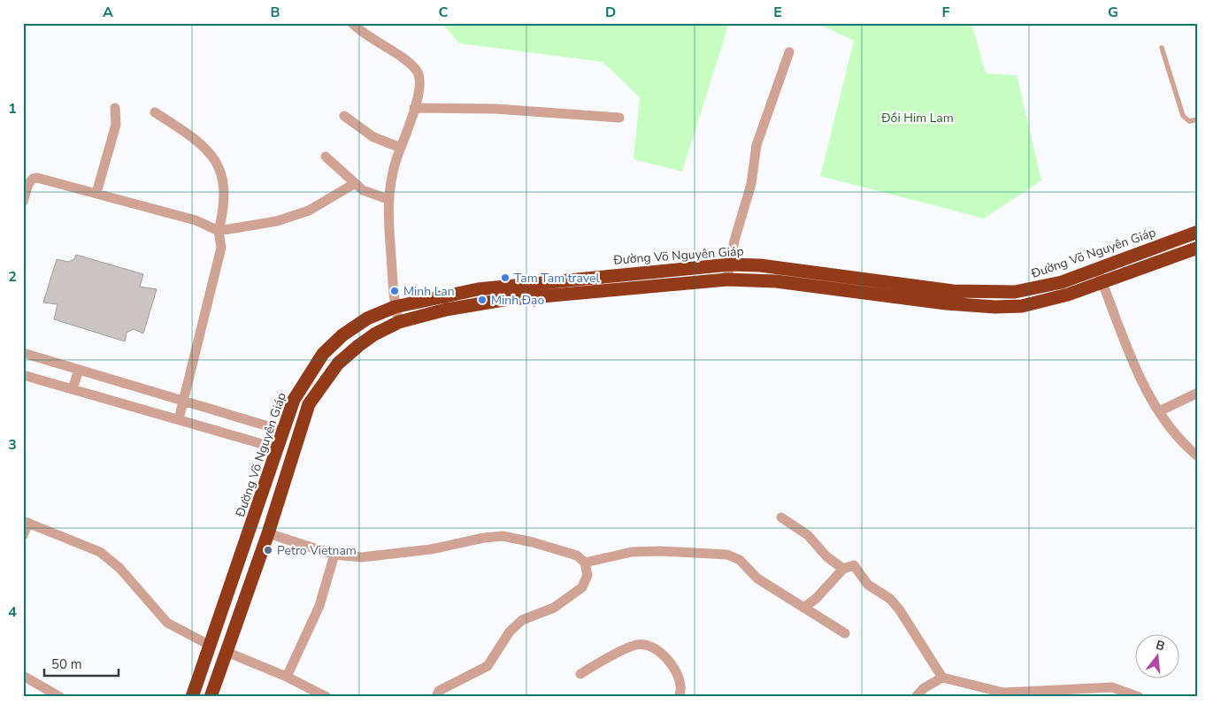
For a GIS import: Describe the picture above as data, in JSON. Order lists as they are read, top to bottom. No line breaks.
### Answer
{"streets":{"highway":["Đường Võ Nguyên Giáp"]},"parks":["Đồi Him Lam"],"places":["Tam Tam travel","Minh Lan","Minh Đạo","Petro Vietnam"],"scale_bar":"50 m","north":"top","grid":{"columns":["A","B","C","D","E","F","G"],"rows":["1","2","3","4"]}}
